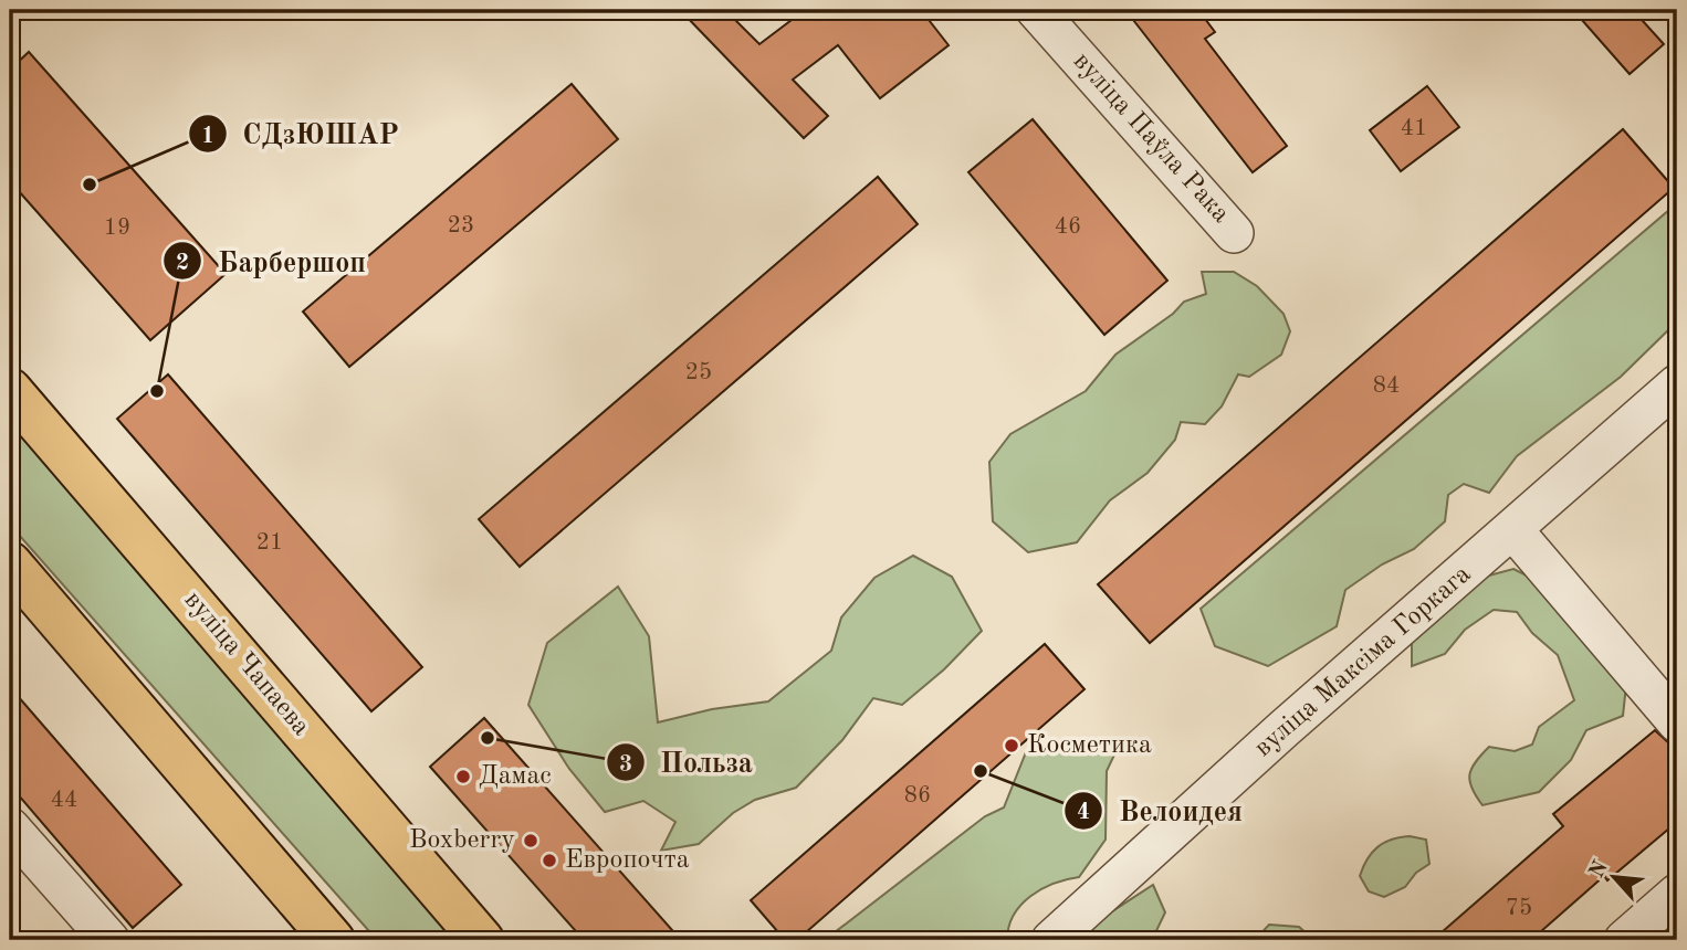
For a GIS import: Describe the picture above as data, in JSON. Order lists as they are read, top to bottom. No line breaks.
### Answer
{"streets":{"main road":["вуліца Чапаева"],"street":["вуліца Паўла Рака","вуліца Максіма Горкага"]},"places":["СДзЮШАР","Барбершоп","Польза","Косметика","Велоидея","Дамас","Boxberry","Европочта"],"house_numbers":["41","23","46","19","25","84","21","86","44","75"],"north":"top left"}
